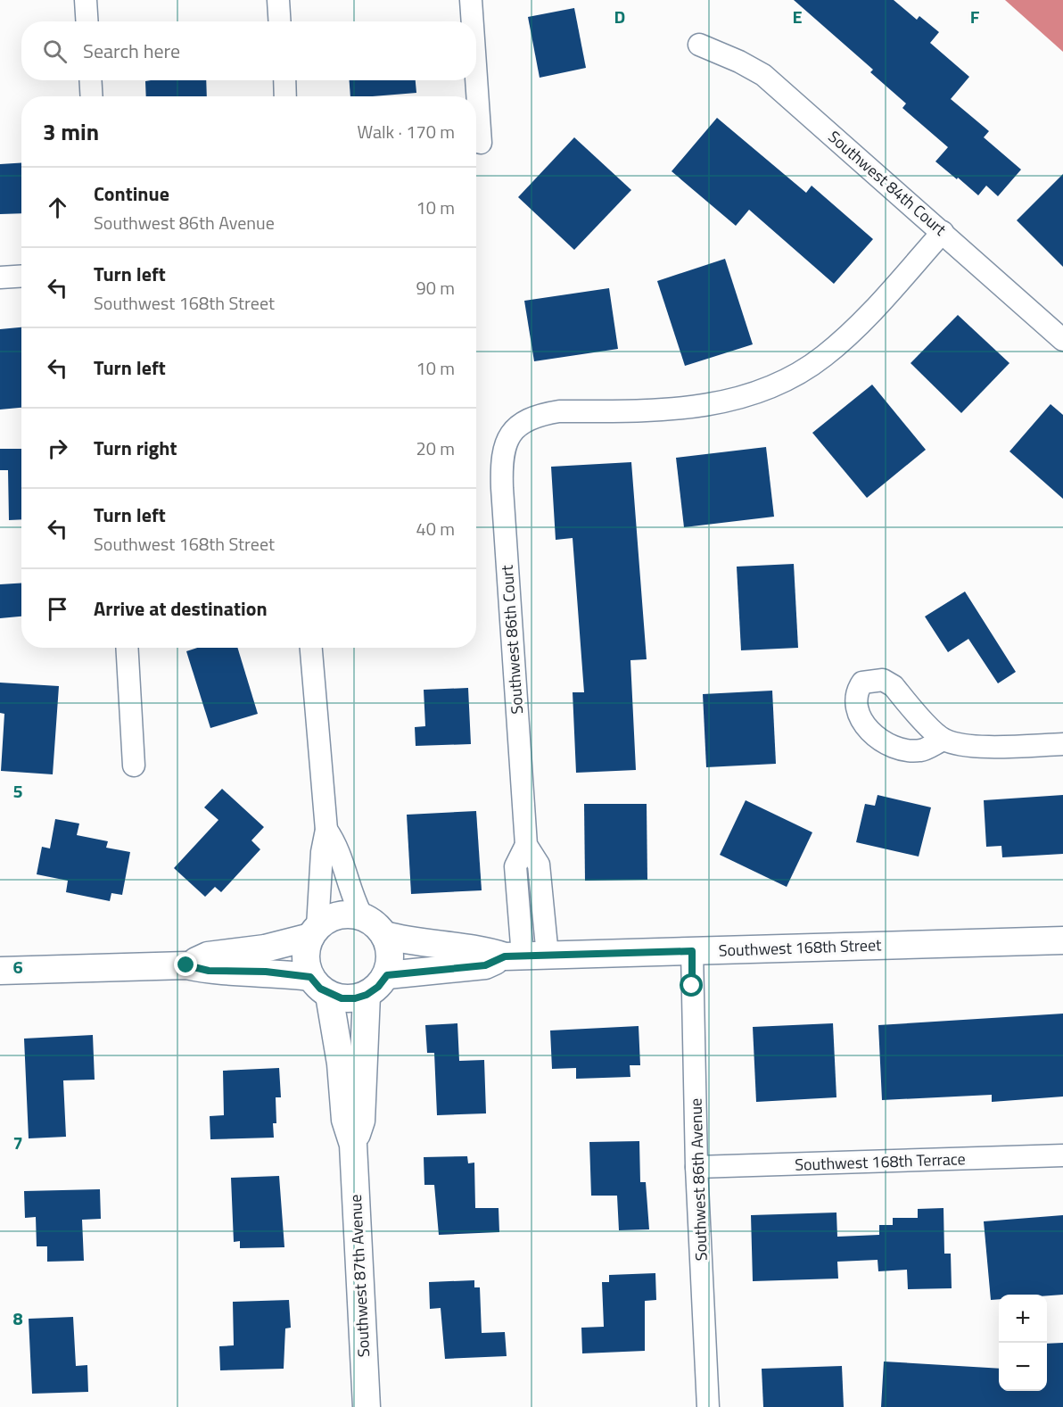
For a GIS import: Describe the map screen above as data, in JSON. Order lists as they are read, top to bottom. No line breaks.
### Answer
{"streets":{"street":["Southwest 84th Court","Southwest 86th Court","Southwest 168th Street","Southwest 168th Terrace","Southwest 86th Avenue","Southwest 87th Avenue"]},"crossings":[["Southwest 84th Court","Southwest 86th Court"],["Southwest 86th Court","Southwest 168th Street"],["Southwest 168th Street","Southwest 86th Avenue"],["Southwest 168th Street","Southwest 87th Avenue"],["Southwest 168th Terrace","Southwest 86th Avenue"]],"page":{"search":"Search here","heading":["3 min","Walk · 170 m"],"list":[["Continue","Southwest 86th Avenue","10 m"],["Turn left","Southwest 168th Street","90 m"],["Turn left","10 m"],["Turn right","20 m"],["Turn left","Southwest 168th Street","40 m"],"Arrive at destination"],"map_buttons":["+","−"]},"grid":{"columns":["D","E","F"],"rows":["5","6","7","8"]}}
